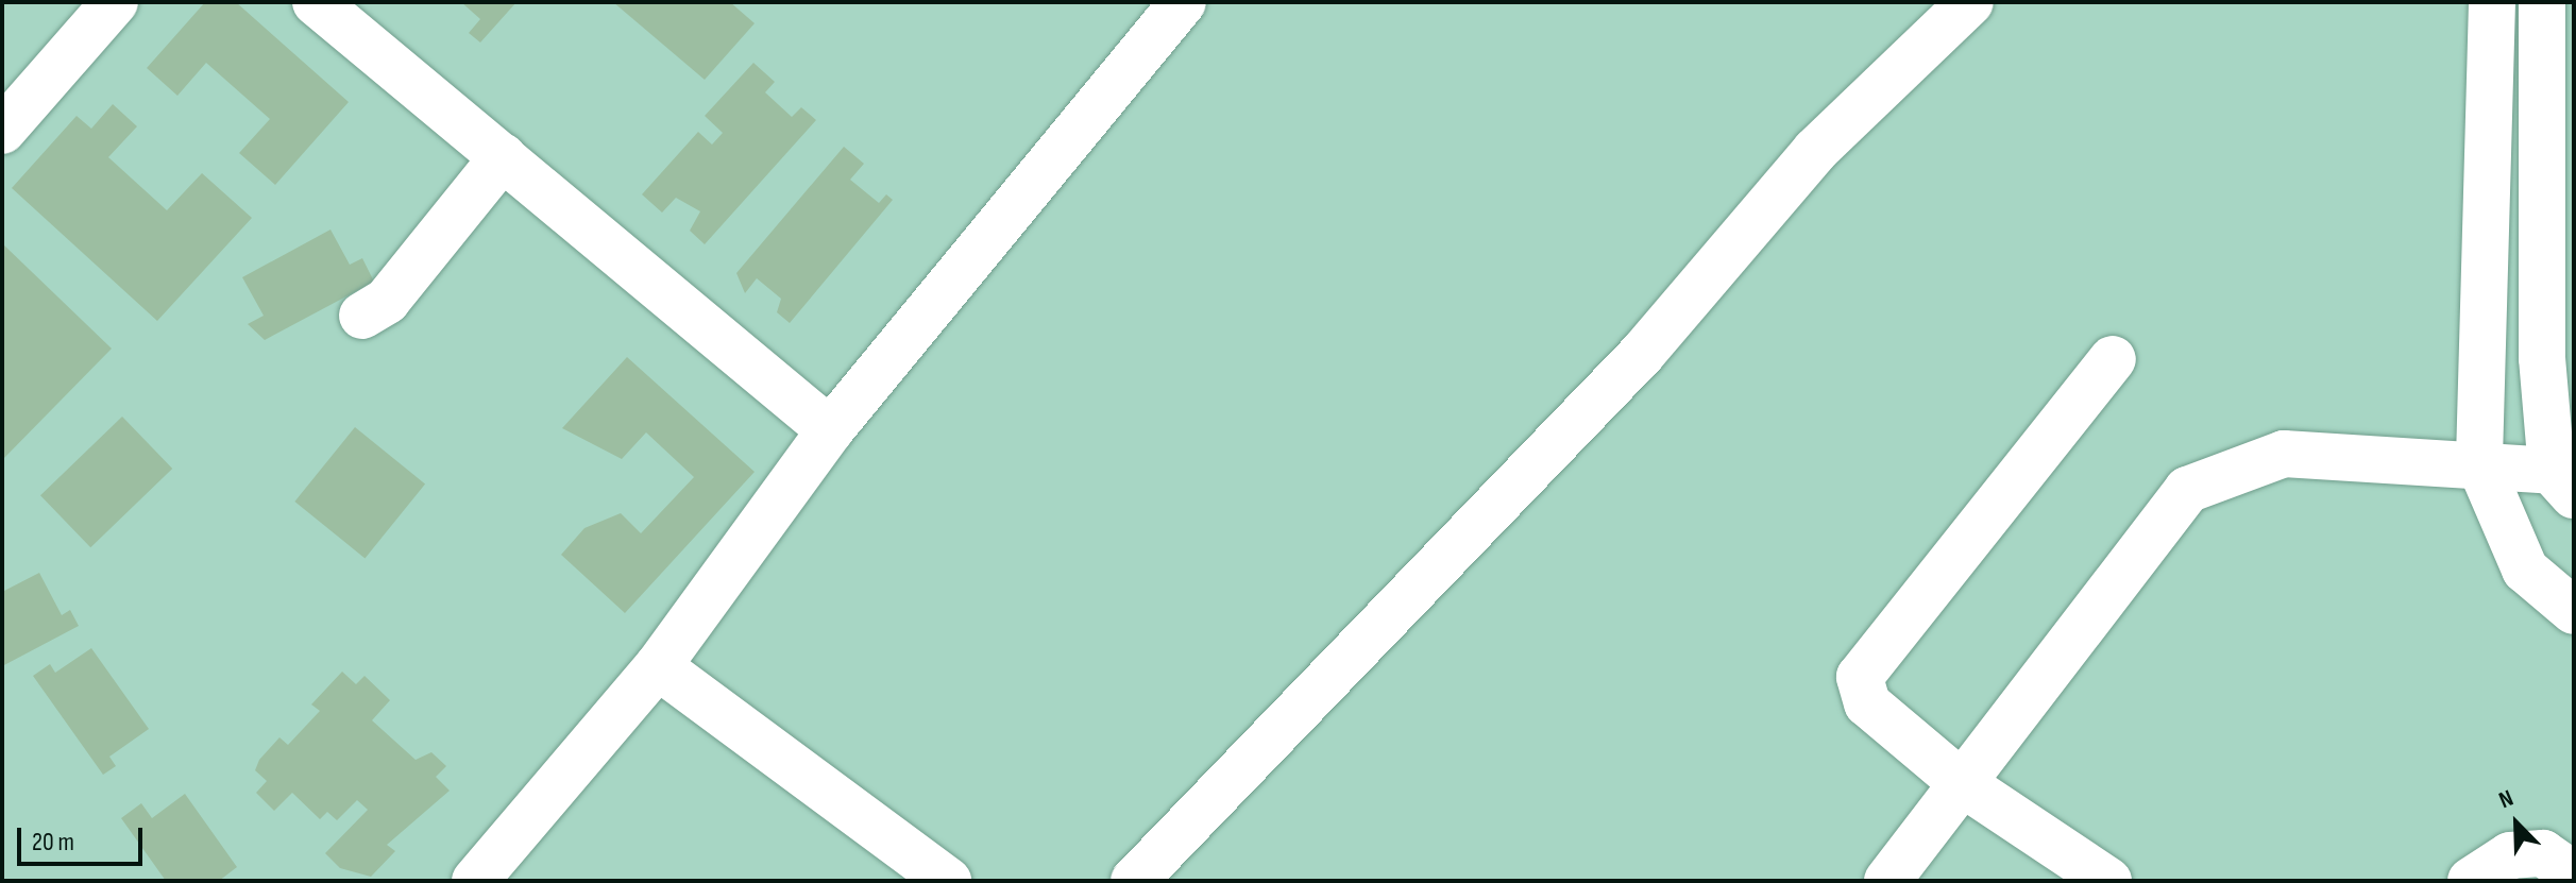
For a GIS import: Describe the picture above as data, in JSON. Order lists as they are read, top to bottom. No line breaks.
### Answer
{"scale_bar":"20 m","north":"top left"}
